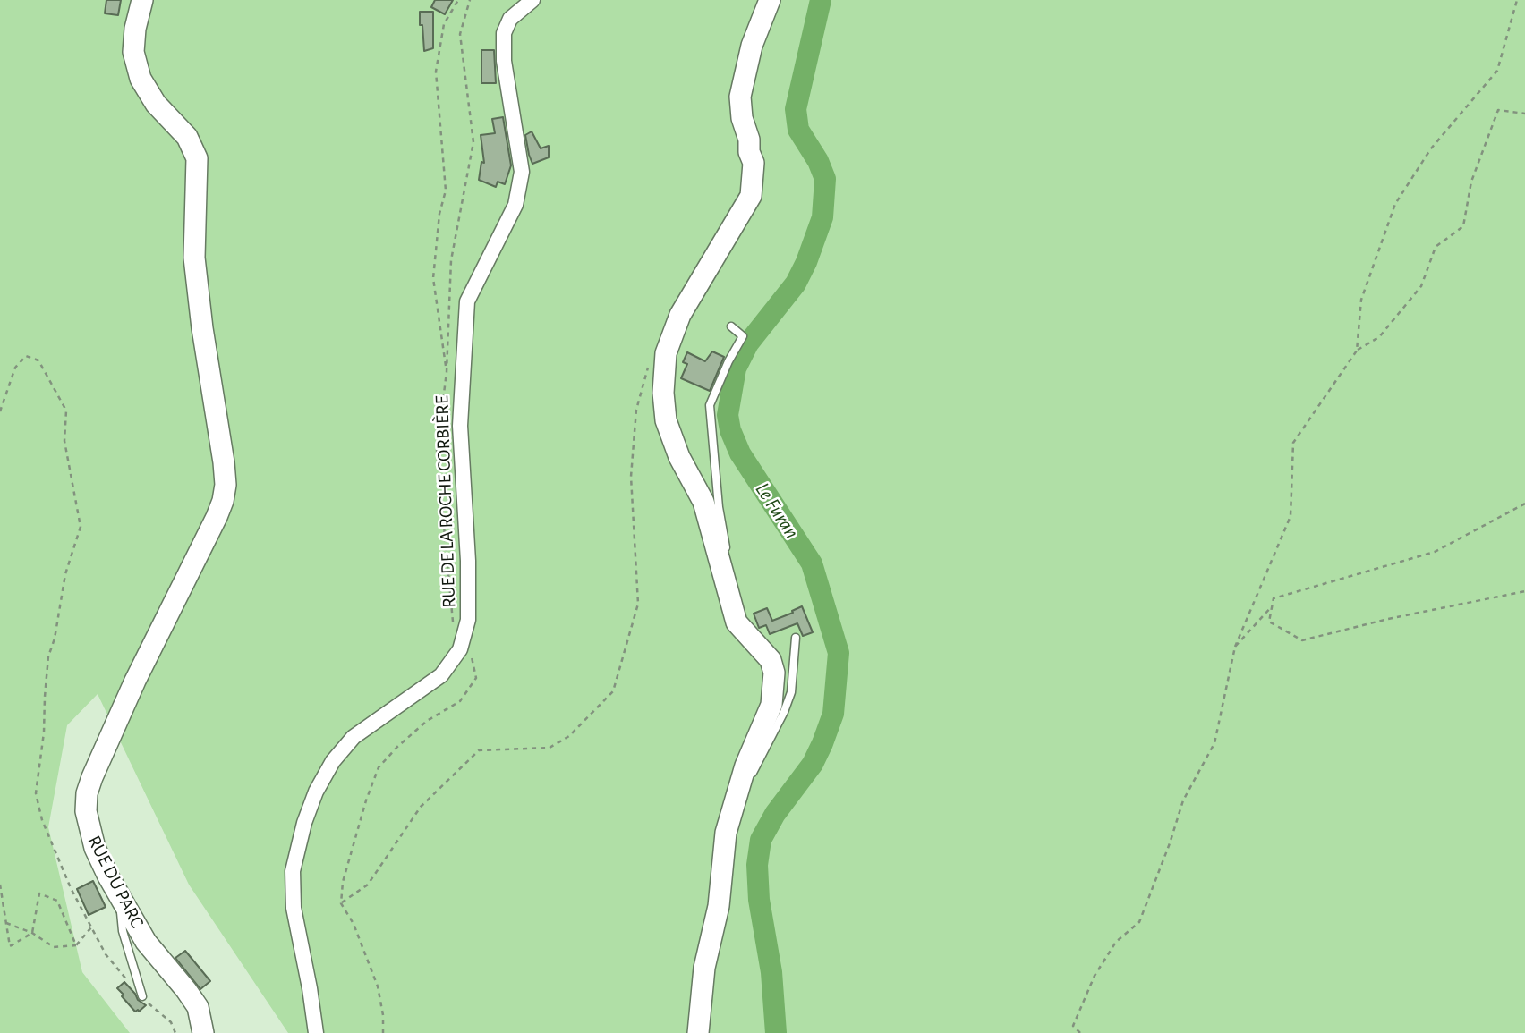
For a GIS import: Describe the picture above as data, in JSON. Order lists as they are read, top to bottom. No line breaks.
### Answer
{"streets":{"main road":["RUE DU PARC"],"street":["RUE DE LA ROCHE CORBIÈRE"]},"water":["Le Furan"]}
